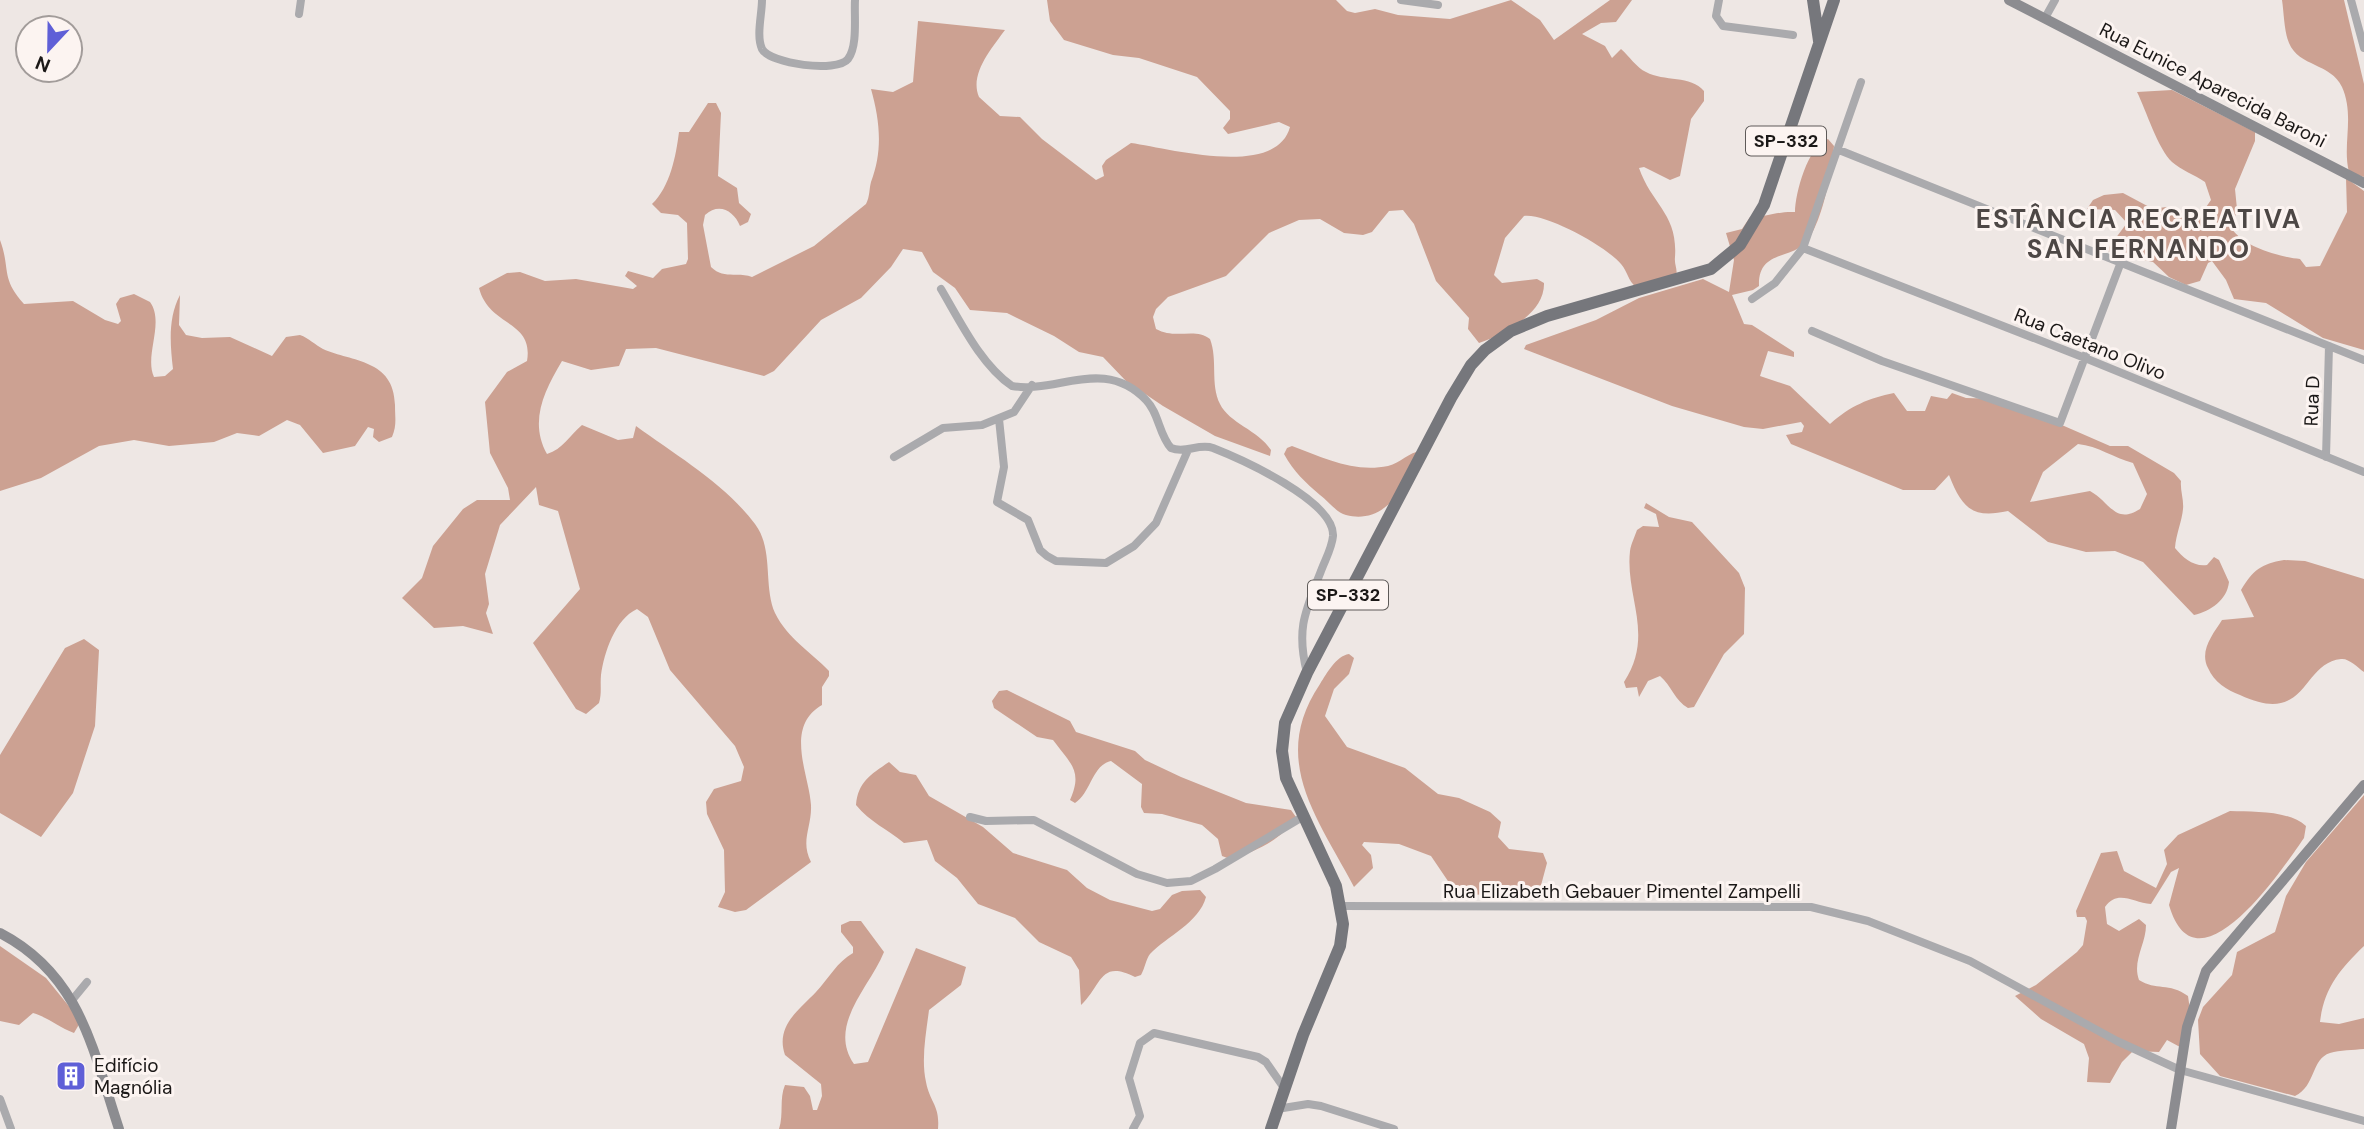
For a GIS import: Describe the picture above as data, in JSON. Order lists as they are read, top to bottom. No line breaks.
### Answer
{"streets":{"main road":["Rua Eunice Aparecida Baroni","SP-332"],"street":["Rua Caetano Olivo","Rua D","Rua Elizabeth Gebauer Pimentel Zampelli"]},"crossings":[["SP-332","Rua Elizabeth Gebauer Pimentel Zampelli"],["Rua Caetano Olivo","Rua D"]],"districts":["ESTÂNCIA RECREATIVA SAN FERNANDO"],"places":{"building":["Edifício Magnólia"]},"north":"bottom"}
